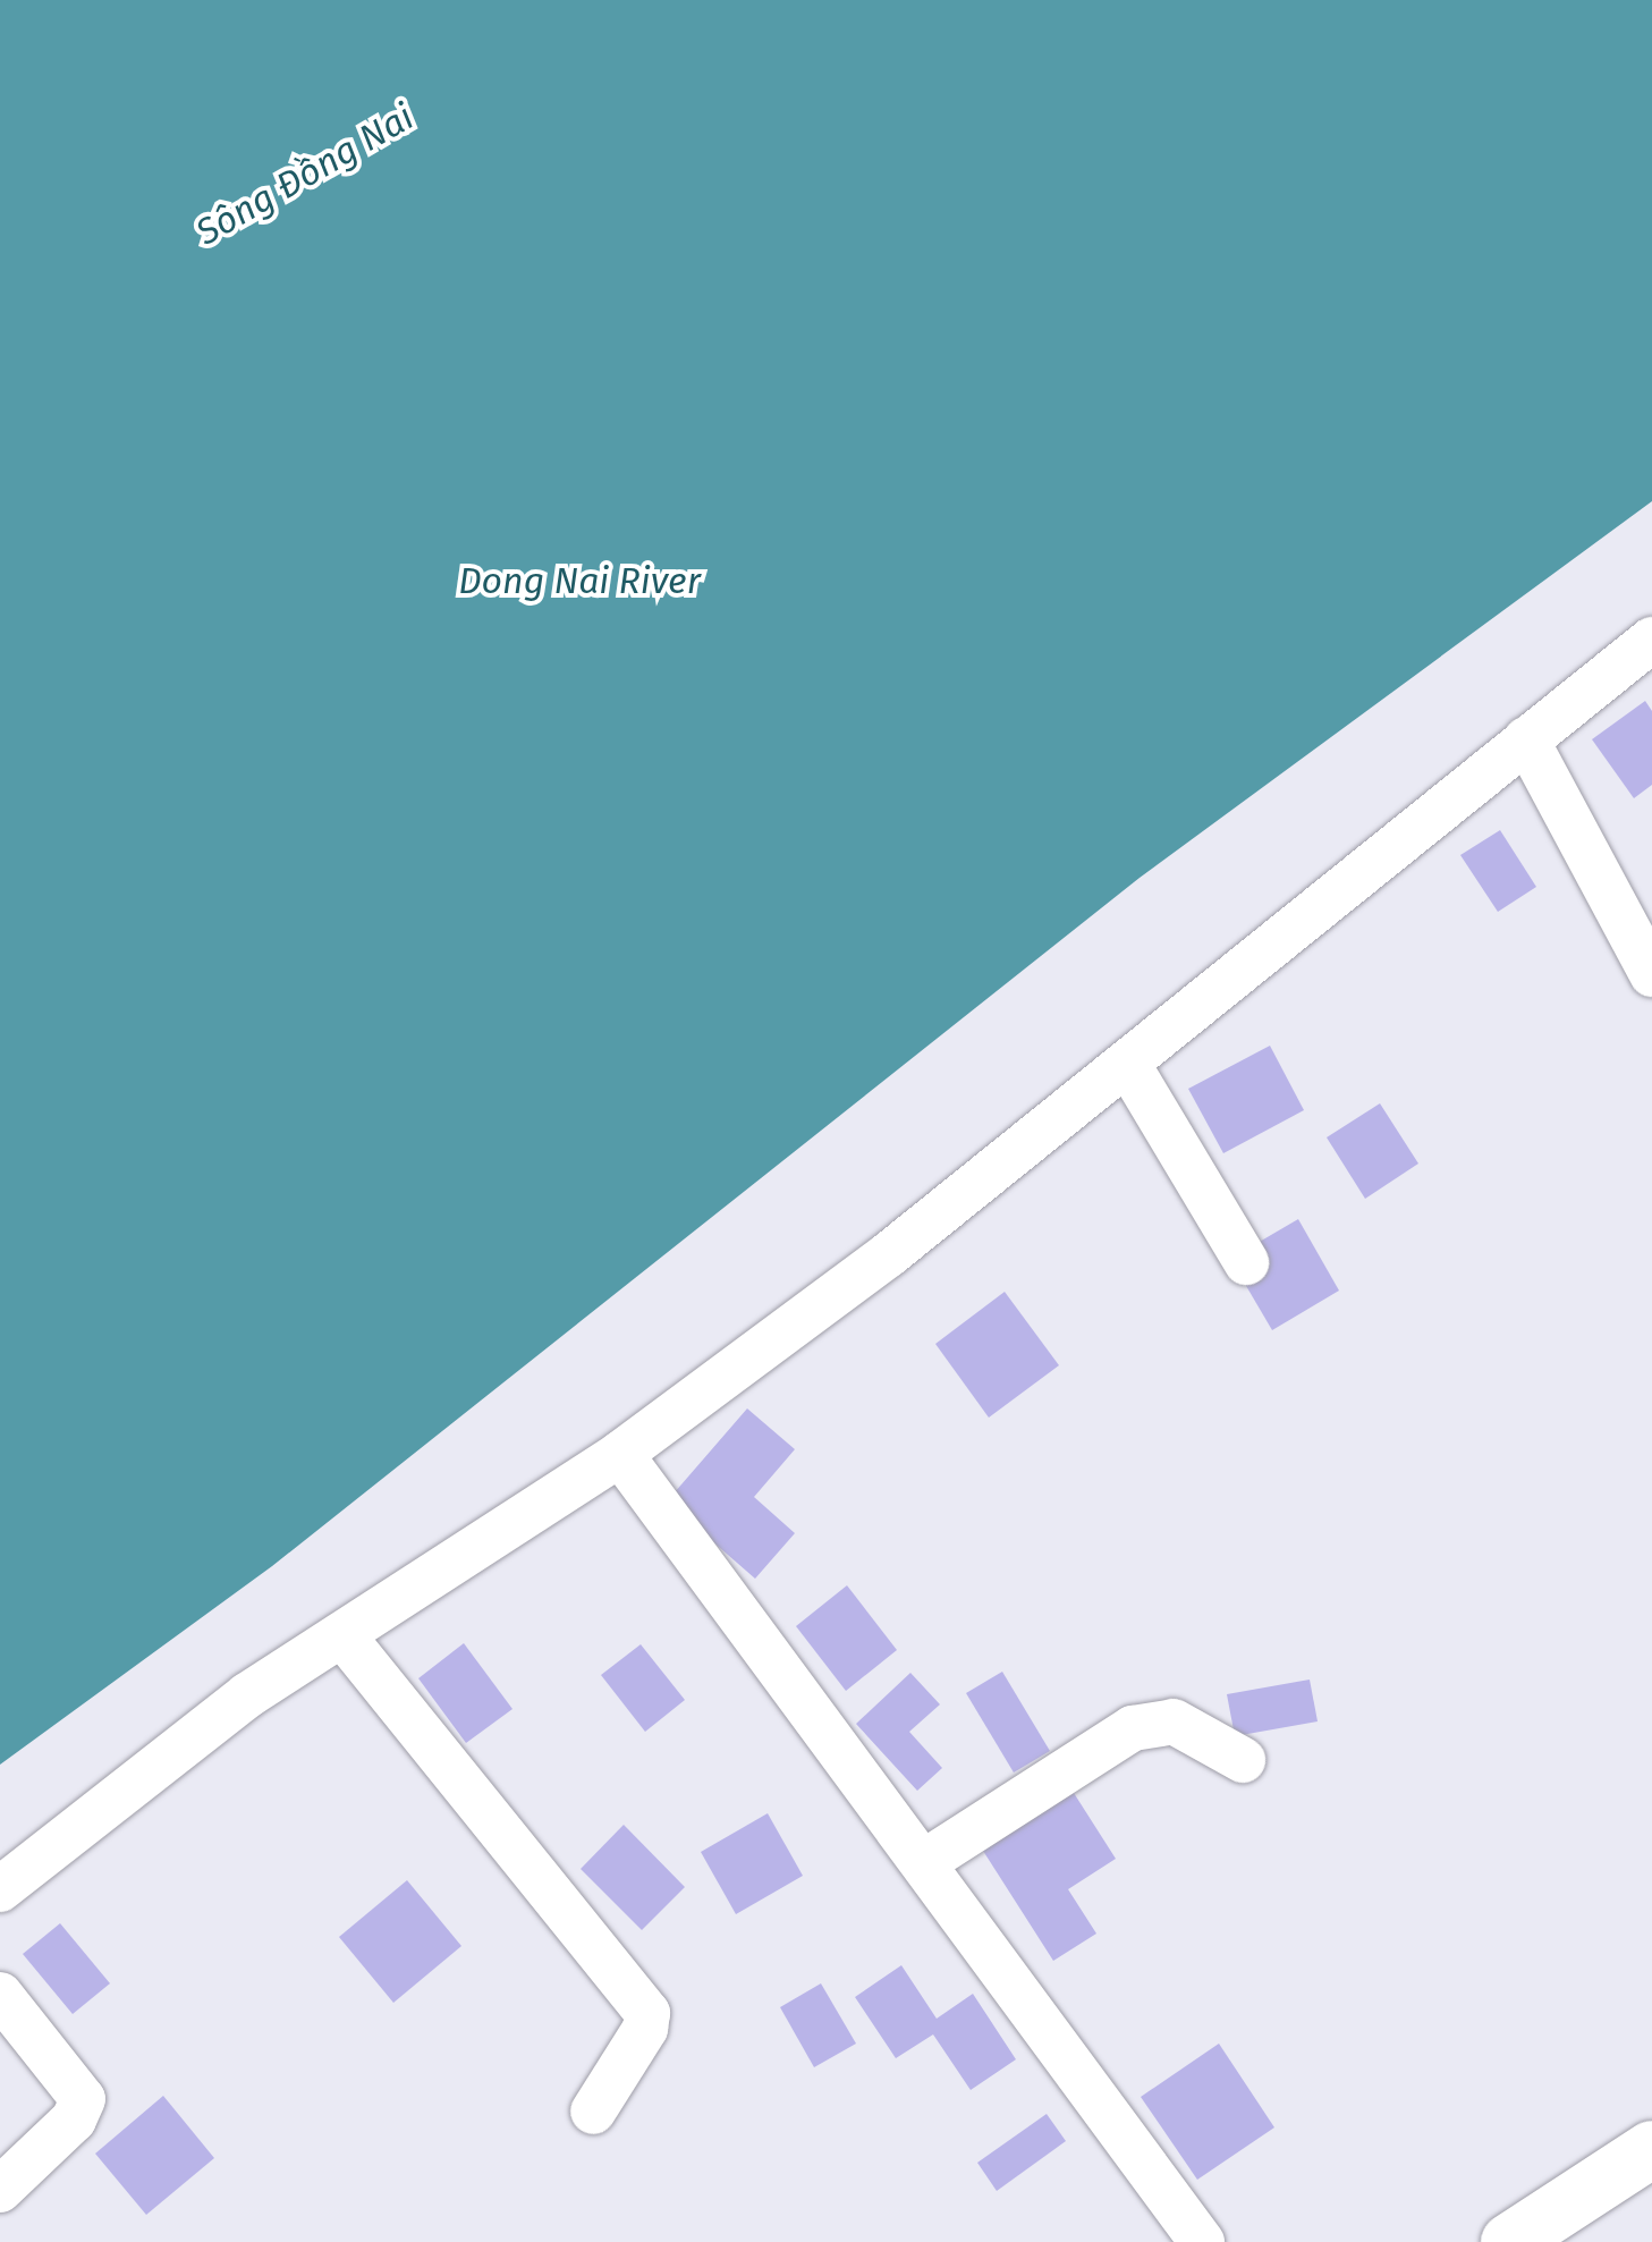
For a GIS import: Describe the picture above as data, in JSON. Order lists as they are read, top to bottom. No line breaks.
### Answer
{"water":["Sông Đồng Nai","Dong Nai River"]}
